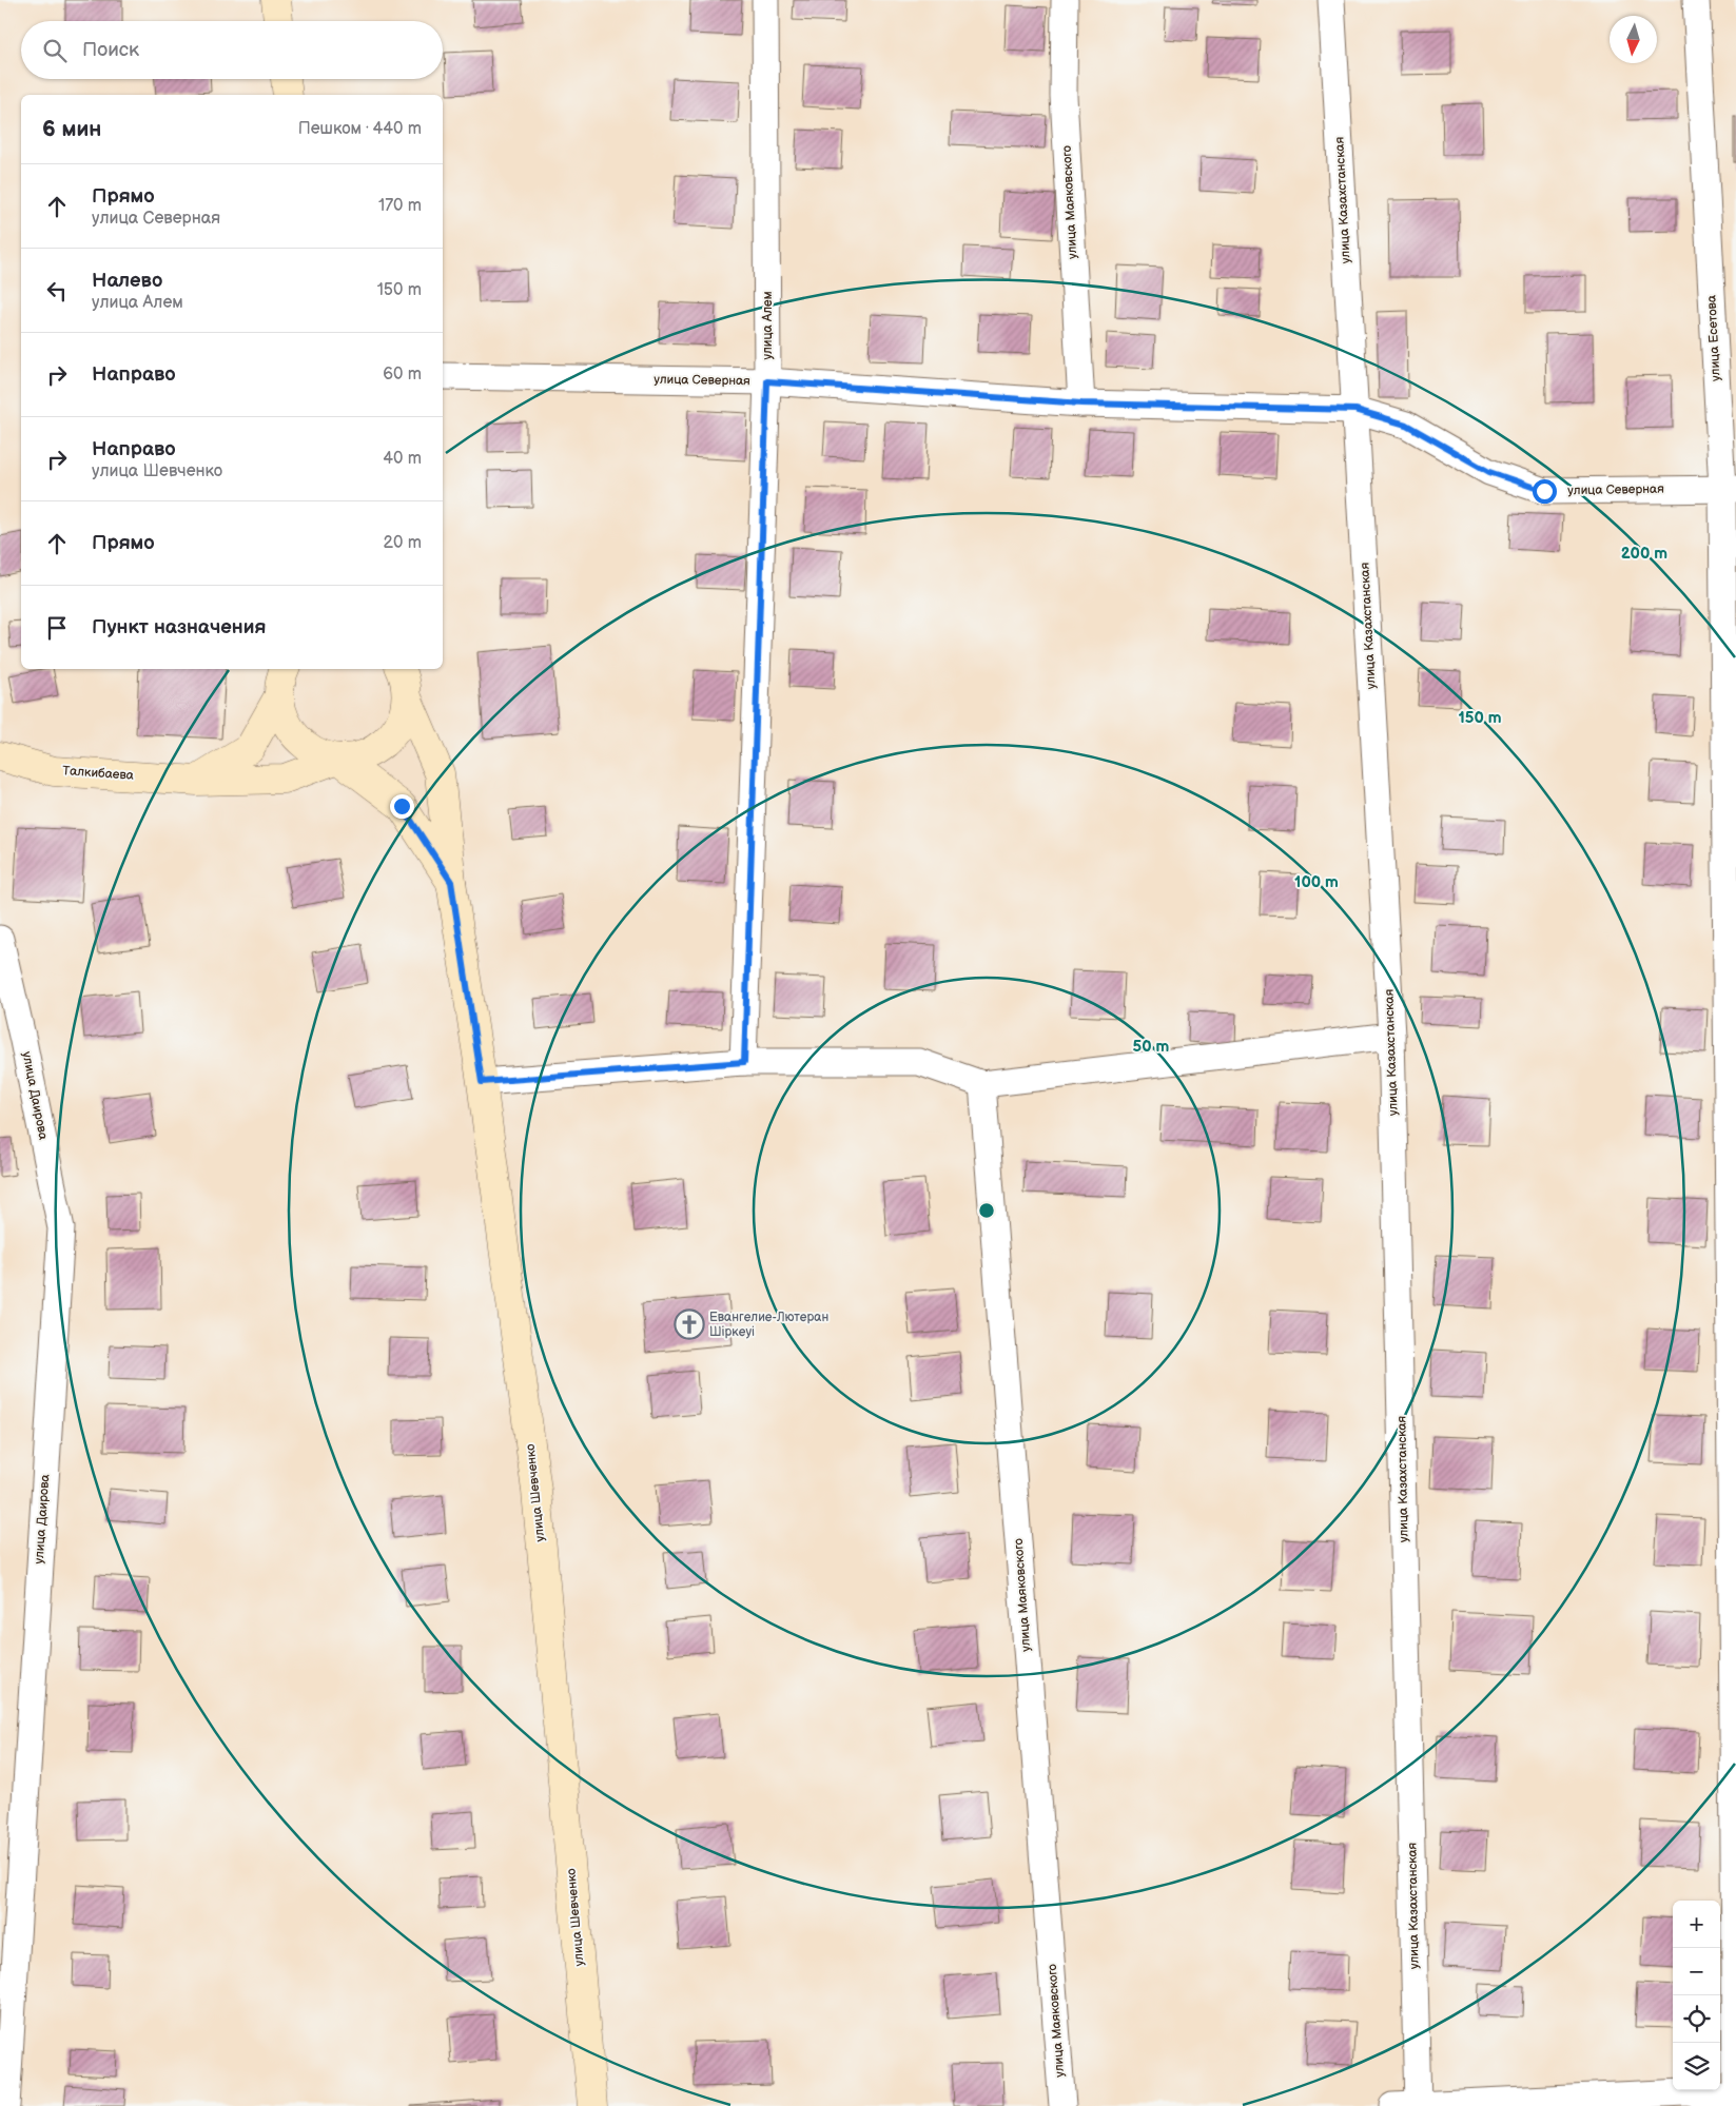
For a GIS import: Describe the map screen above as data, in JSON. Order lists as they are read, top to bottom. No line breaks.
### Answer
{"streets":{"street":["улица Казахстанская","улица Маяковского","улица Алем","улица Есетова","улица Северная","Талкибаева","улица Даирова","улица Шевченко"]},"crossings":[["улица Казахстанская","улица Северная"],["улица Маяковского","улица Северная"],["улица Алем","улица Северная"],["улица Есетова","улица Северная"],["Талкибаева","улица Шевченко"]],"places":{"church":["Евангелие-Лютеран Шіркеуі"]},"north":"bottom","page":{"search":"Поиск","heading":["6 мин","Пешком · 440 m"],"list":[["Прямо","улица Северная","170 m"],["Налево","улица Алем","150 m"],["Направо","60 m"],["Направо","улица Шевченко","40 m"],["Прямо","20 m"],"Пункт назначения"],"map_buttons":["+","−"]},"rings":["200 m","150 m","100 m","50 m"]}
